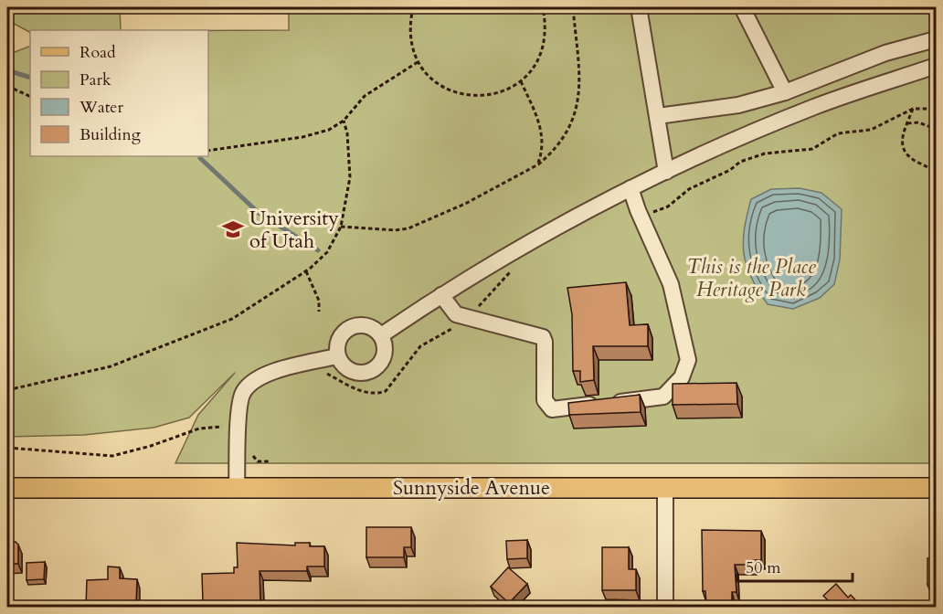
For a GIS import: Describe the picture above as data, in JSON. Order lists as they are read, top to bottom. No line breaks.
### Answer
{"streets":{"main road":["Sunnyside Avenue"]},"parks":["This is the Place Heritage Park"],"places":{"school or university":["University of Utah"]},"legend":["Road","Park","Water","Building"],"scale_bar":"50 m"}
